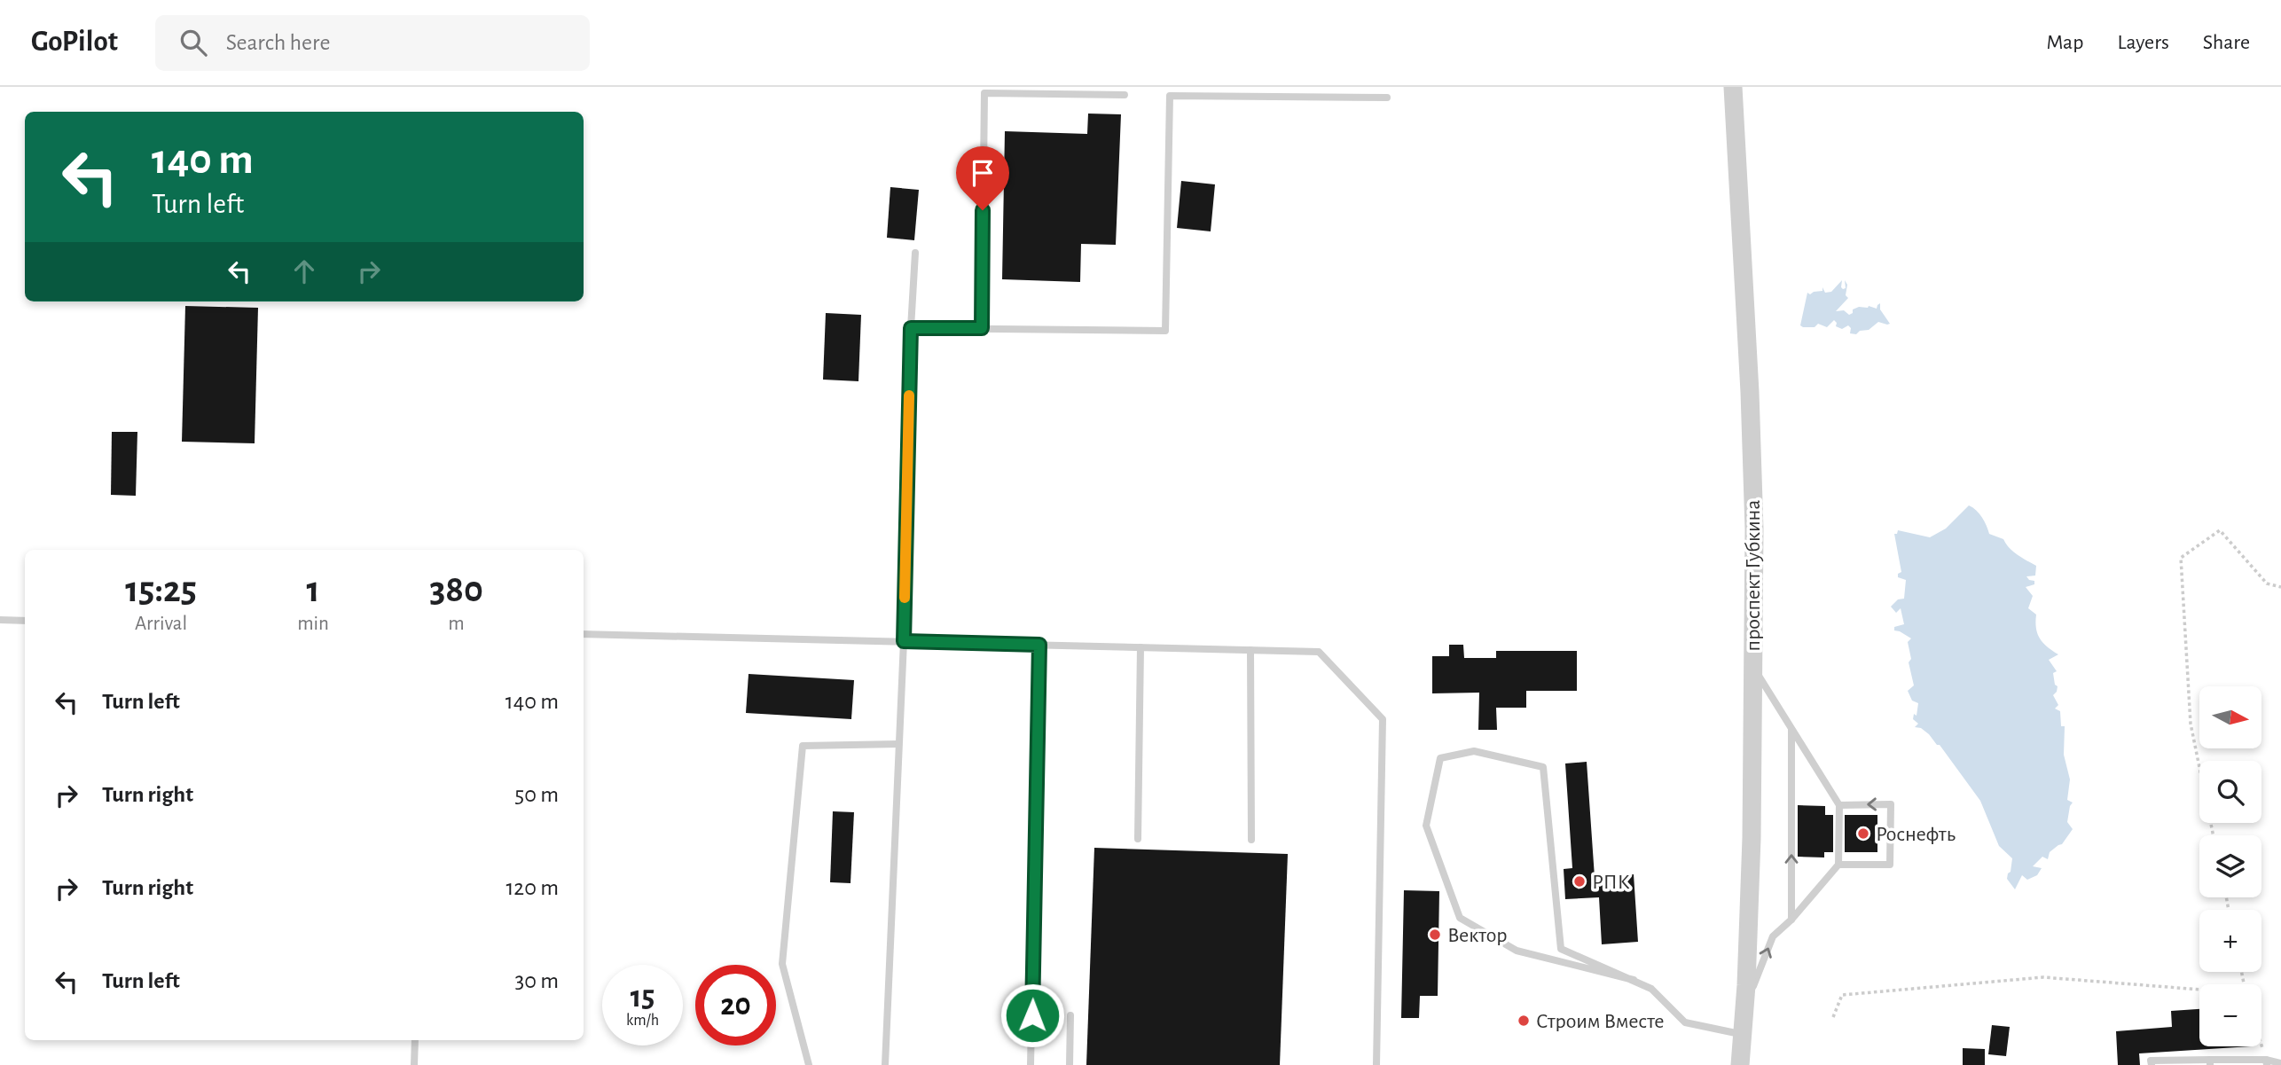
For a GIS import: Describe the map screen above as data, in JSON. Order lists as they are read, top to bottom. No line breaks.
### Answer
{"streets":{"street":["проспект Губкина"]},"places":["Роснефть","РПК","Вектор","Строим Вместе"],"north":"right","page":{"header":"GoPilot","search":"Search here","nav":["Map","Layers","Share"],"turn":["140 m","Turn left"],"eta":["15:25","Arrival","1","min","380","m"],"list":[{"name":"Turn left","value":"140 m"},{"name":"Turn right","value":"50 m"},{"name":"Turn right","value":"120 m"},{"name":"Turn left","value":"30 m"}],"map_buttons":["+","−"],"speed":"15 km/h","limit":"20"}}
